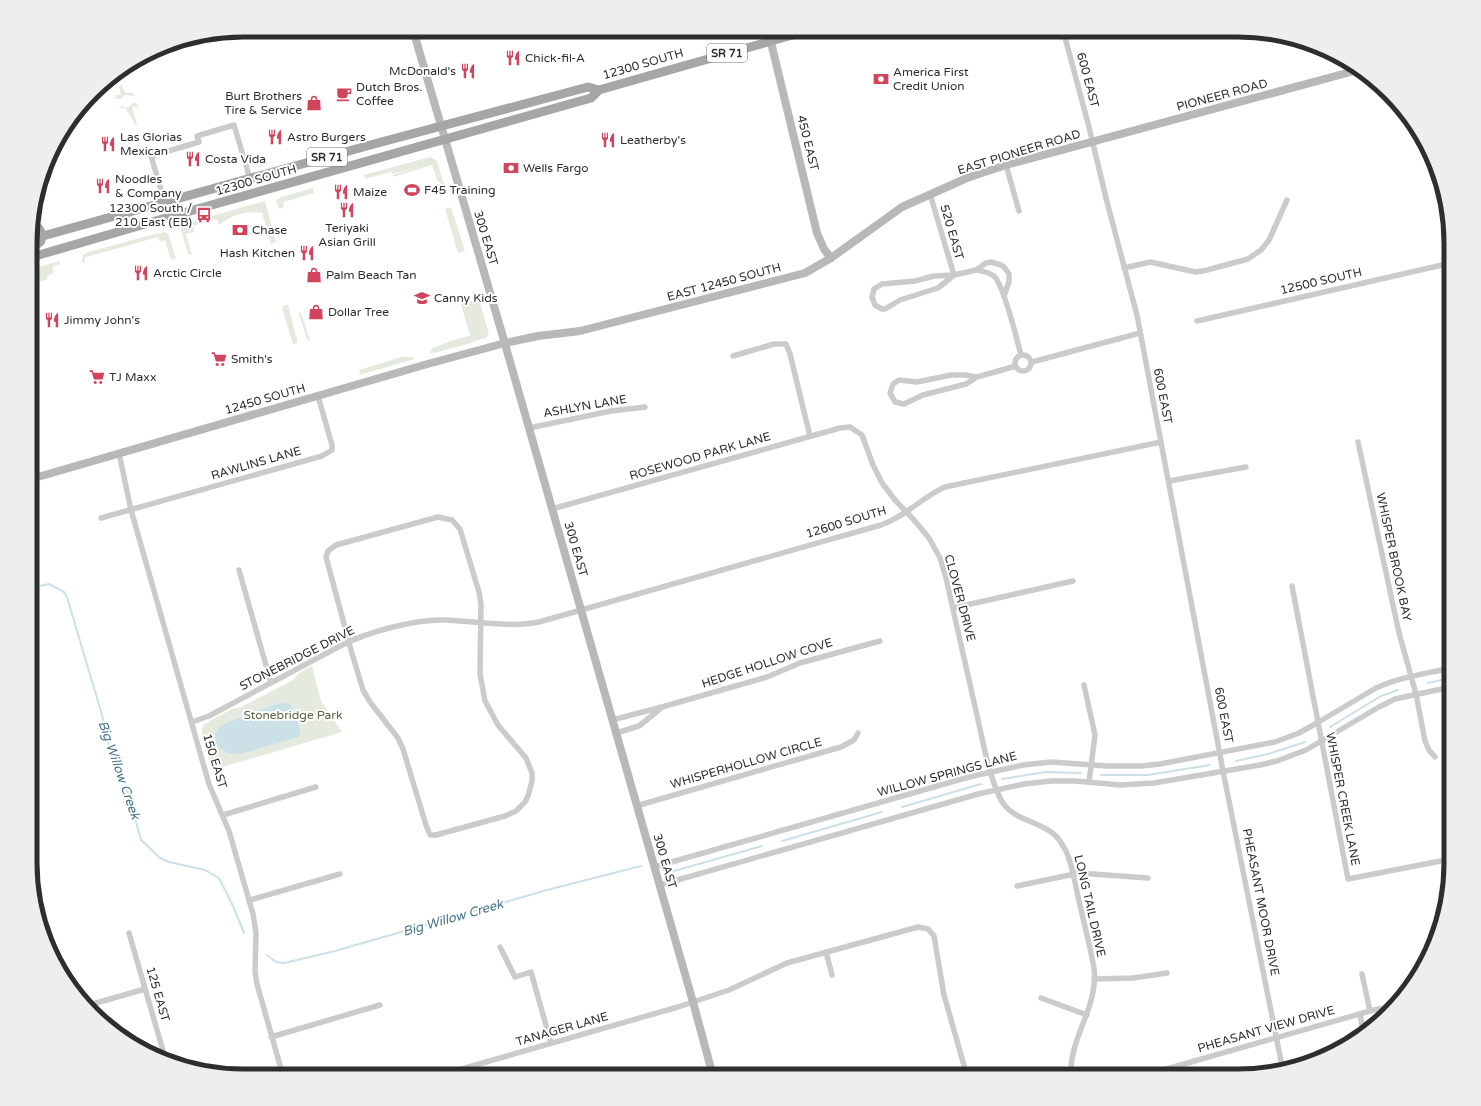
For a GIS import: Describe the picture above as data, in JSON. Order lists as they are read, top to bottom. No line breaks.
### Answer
{"streets":{"main road":["SR 71","12300 SOUTH"],"street":["600 EAST","PIONEER ROAD","450 EAST","EAST PIONEER ROAD","520 EAST","300 EAST","12500 SOUTH","EAST 12450 SOUTH","12450 SOUTH","ASHLYN LANE","ROSEWOOD PARK LANE","RAWLINS LANE","12600 SOUTH","WHISPER BROOK BAY","CLOVER DRIVE","STONEBRIDGE DRIVE","HEDGE HOLLOW COVE","150 EAST","WHISPERHOLLOW CIRCLE","WILLOW SPRINGS LANE","WHISPER CREEK LANE","PHEASANT MOOR DRIVE","LONG TAIL DRIVE","125 EAST","TANAGER LANE","PHEASANT VIEW DRIVE"]},"crossings":[["12300 SOUTH","450 EAST"],["12300 SOUTH","300 EAST"],["600 EAST","PIONEER ROAD"],["600 EAST","EAST PIONEER ROAD"],["600 EAST","12600 SOUTH"],["600 EAST","WILLOW SPRINGS LANE"],["600 EAST","PHEASANT MOOR DRIVE"],["PIONEER ROAD","EAST PIONEER ROAD"],["450 EAST","EAST 12450 SOUTH"],["EAST PIONEER ROAD","520 EAST"],["EAST PIONEER ROAD","EAST 12450 SOUTH"],["520 EAST","EAST 12450 SOUTH"],["300 EAST","EAST 12450 SOUTH"],["300 EAST","12450 SOUTH"],["300 EAST","ASHLYN LANE"],["300 EAST","ROSEWOOD PARK LANE"],["300 EAST","12600 SOUTH"],["300 EAST","STONEBRIDGE DRIVE"],["300 EAST","HEDGE HOLLOW COVE"],["300 EAST","WHISPERHOLLOW CIRCLE"],["300 EAST","WILLOW SPRINGS LANE"],["300 EAST","TANAGER LANE"],["EAST 12450 SOUTH","12450 SOUTH"],["12450 SOUTH","RAWLINS LANE"],["12450 SOUTH","150 EAST"],["ROSEWOOD PARK LANE","CLOVER DRIVE"],["RAWLINS LANE","150 EAST"],["12600 SOUTH","CLOVER DRIVE"],["12600 SOUTH","STONEBRIDGE DRIVE"],["WHISPER BROOK BAY","WILLOW SPRINGS LANE"],["CLOVER DRIVE","WILLOW SPRINGS LANE"],["CLOVER DRIVE","LONG TAIL DRIVE"],["STONEBRIDGE DRIVE","150 EAST"],["WILLOW SPRINGS LANE","WHISPER CREEK LANE"],["WILLOW SPRINGS LANE","LONG TAIL DRIVE"],["PHEASANT MOOR DRIVE","PHEASANT VIEW DRIVE"]],"water":["Big Willow Creek"],"parks":["Stonebridge Park"],"places":{"restaurant":["Chick-fil-A","McDonald's","Astro Burgers","Leatherby's","Las Glorias Mexican","Costa Vida","Noodles & Company","Maize","Teriyaki Asian Grill","Hash Kitchen","Arctic Circle","Jimmy John's"],"bank":["America First Credit Union","Wells Fargo","Chase"],"cafe":["Dutch Bros. Coffee"],"shop":["Burt Brothers Tire & Service","Palm Beach Tan","Dollar Tree"],"sports":["F45 Training"],"bus stop":["12300 South / 210 East (EB)"],"school or university":["Canny Kids"],"supermarket":["Smith's","TJ Maxx"]}}
